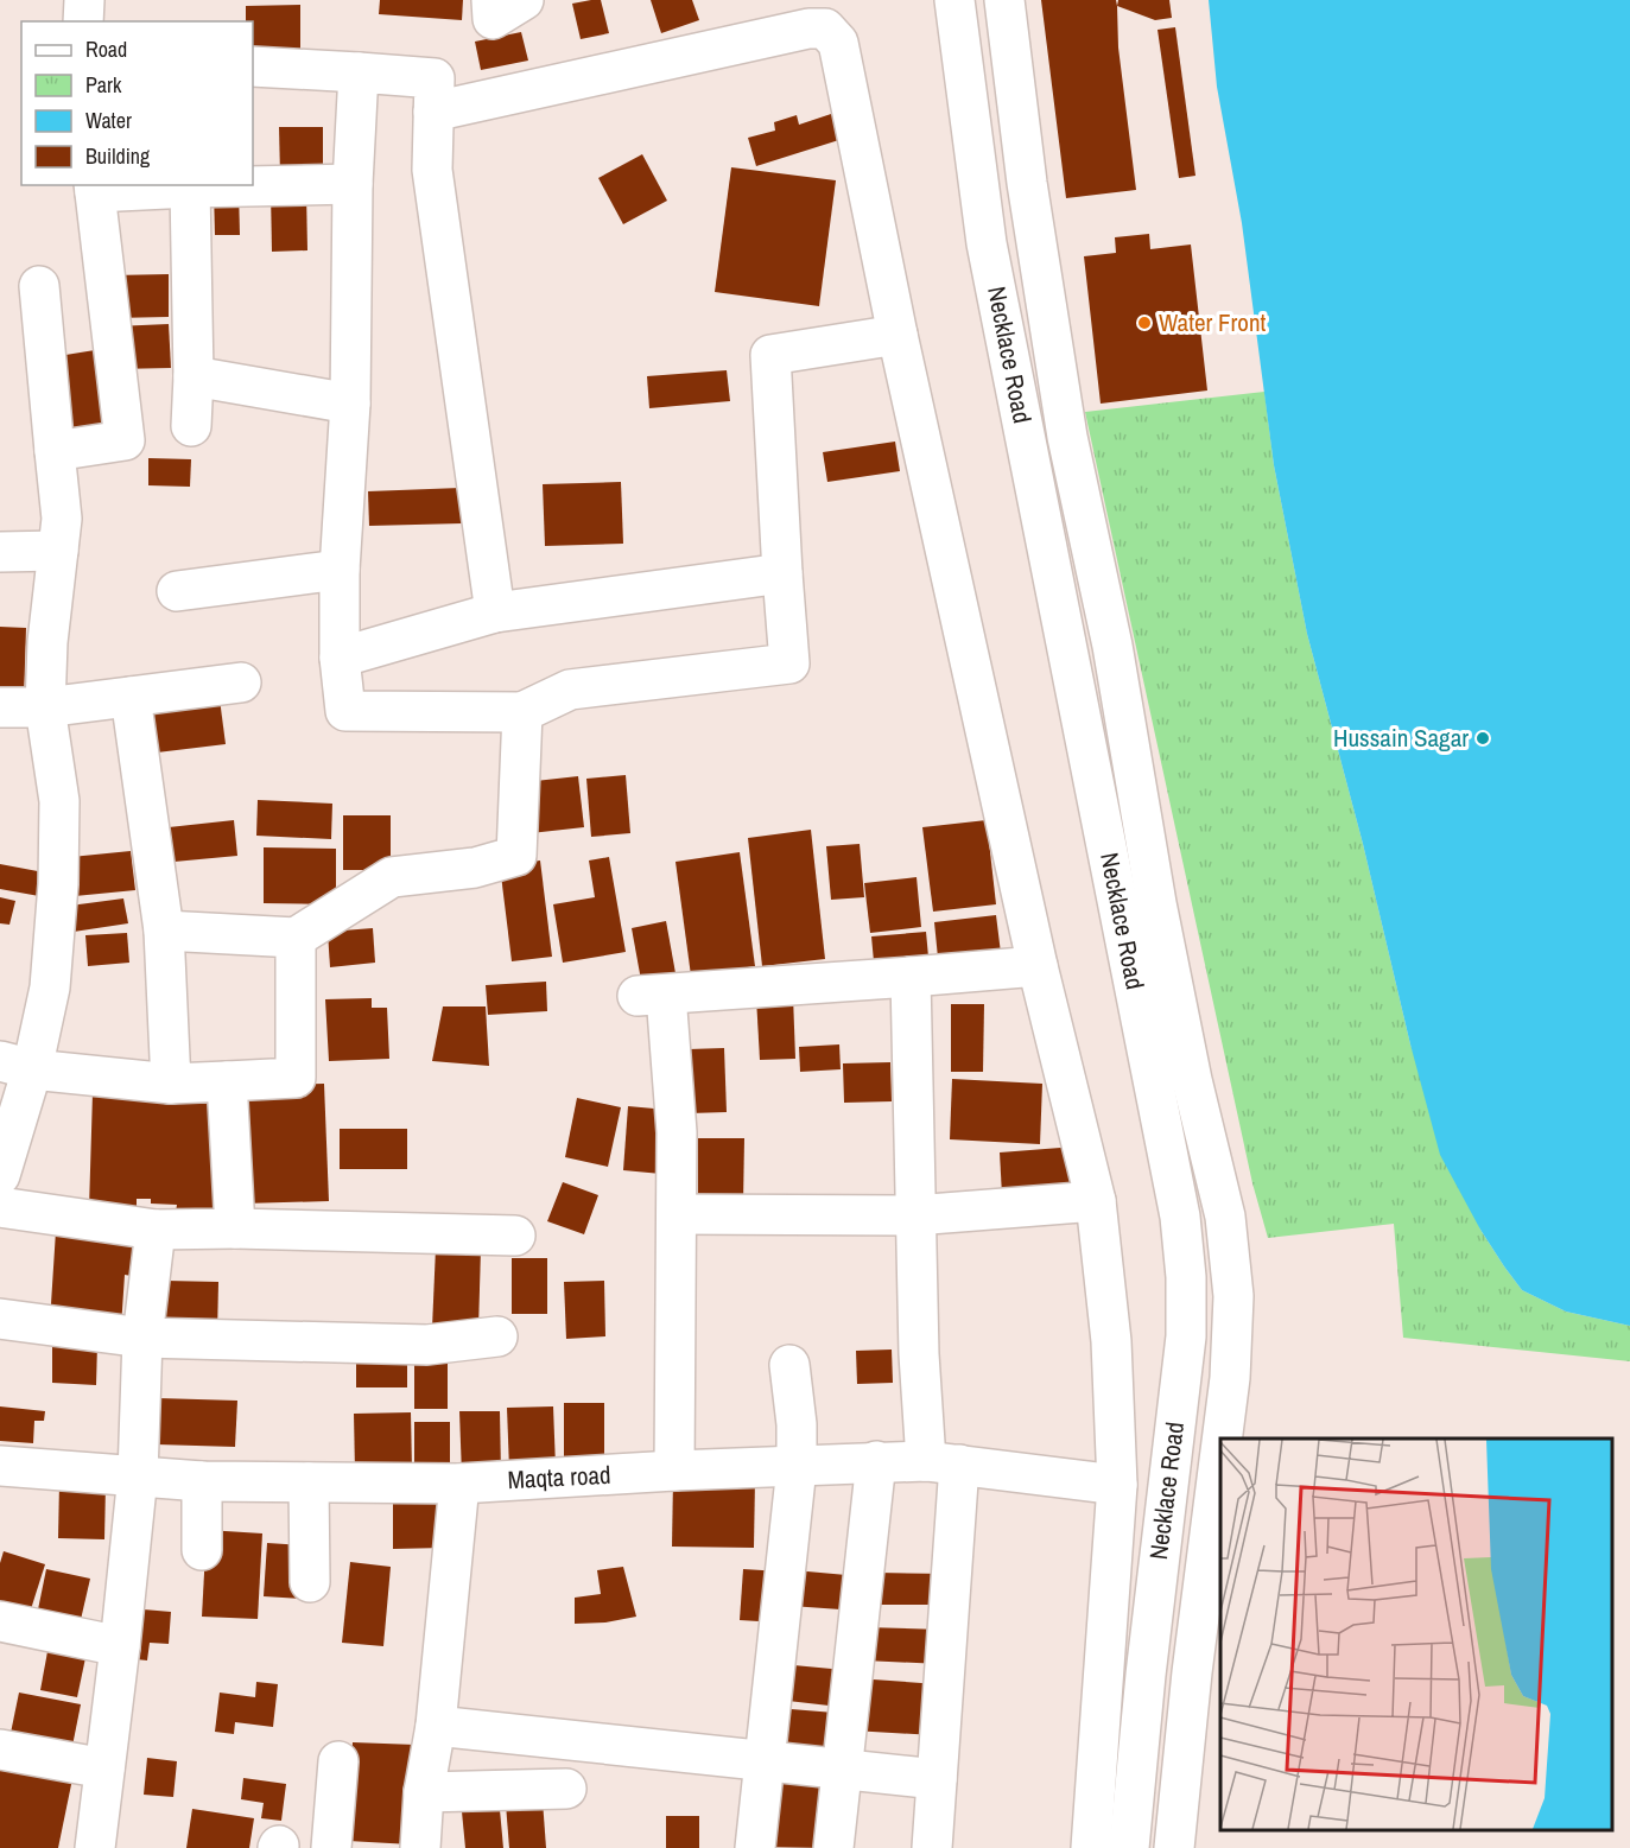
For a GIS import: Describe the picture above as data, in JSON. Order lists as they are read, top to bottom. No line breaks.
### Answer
{"streets":{"street":["Necklace Road","Maqta road"]},"places":["Water Front","Hussain Sagar"],"legend":["Road","Park","Water","Building"]}
